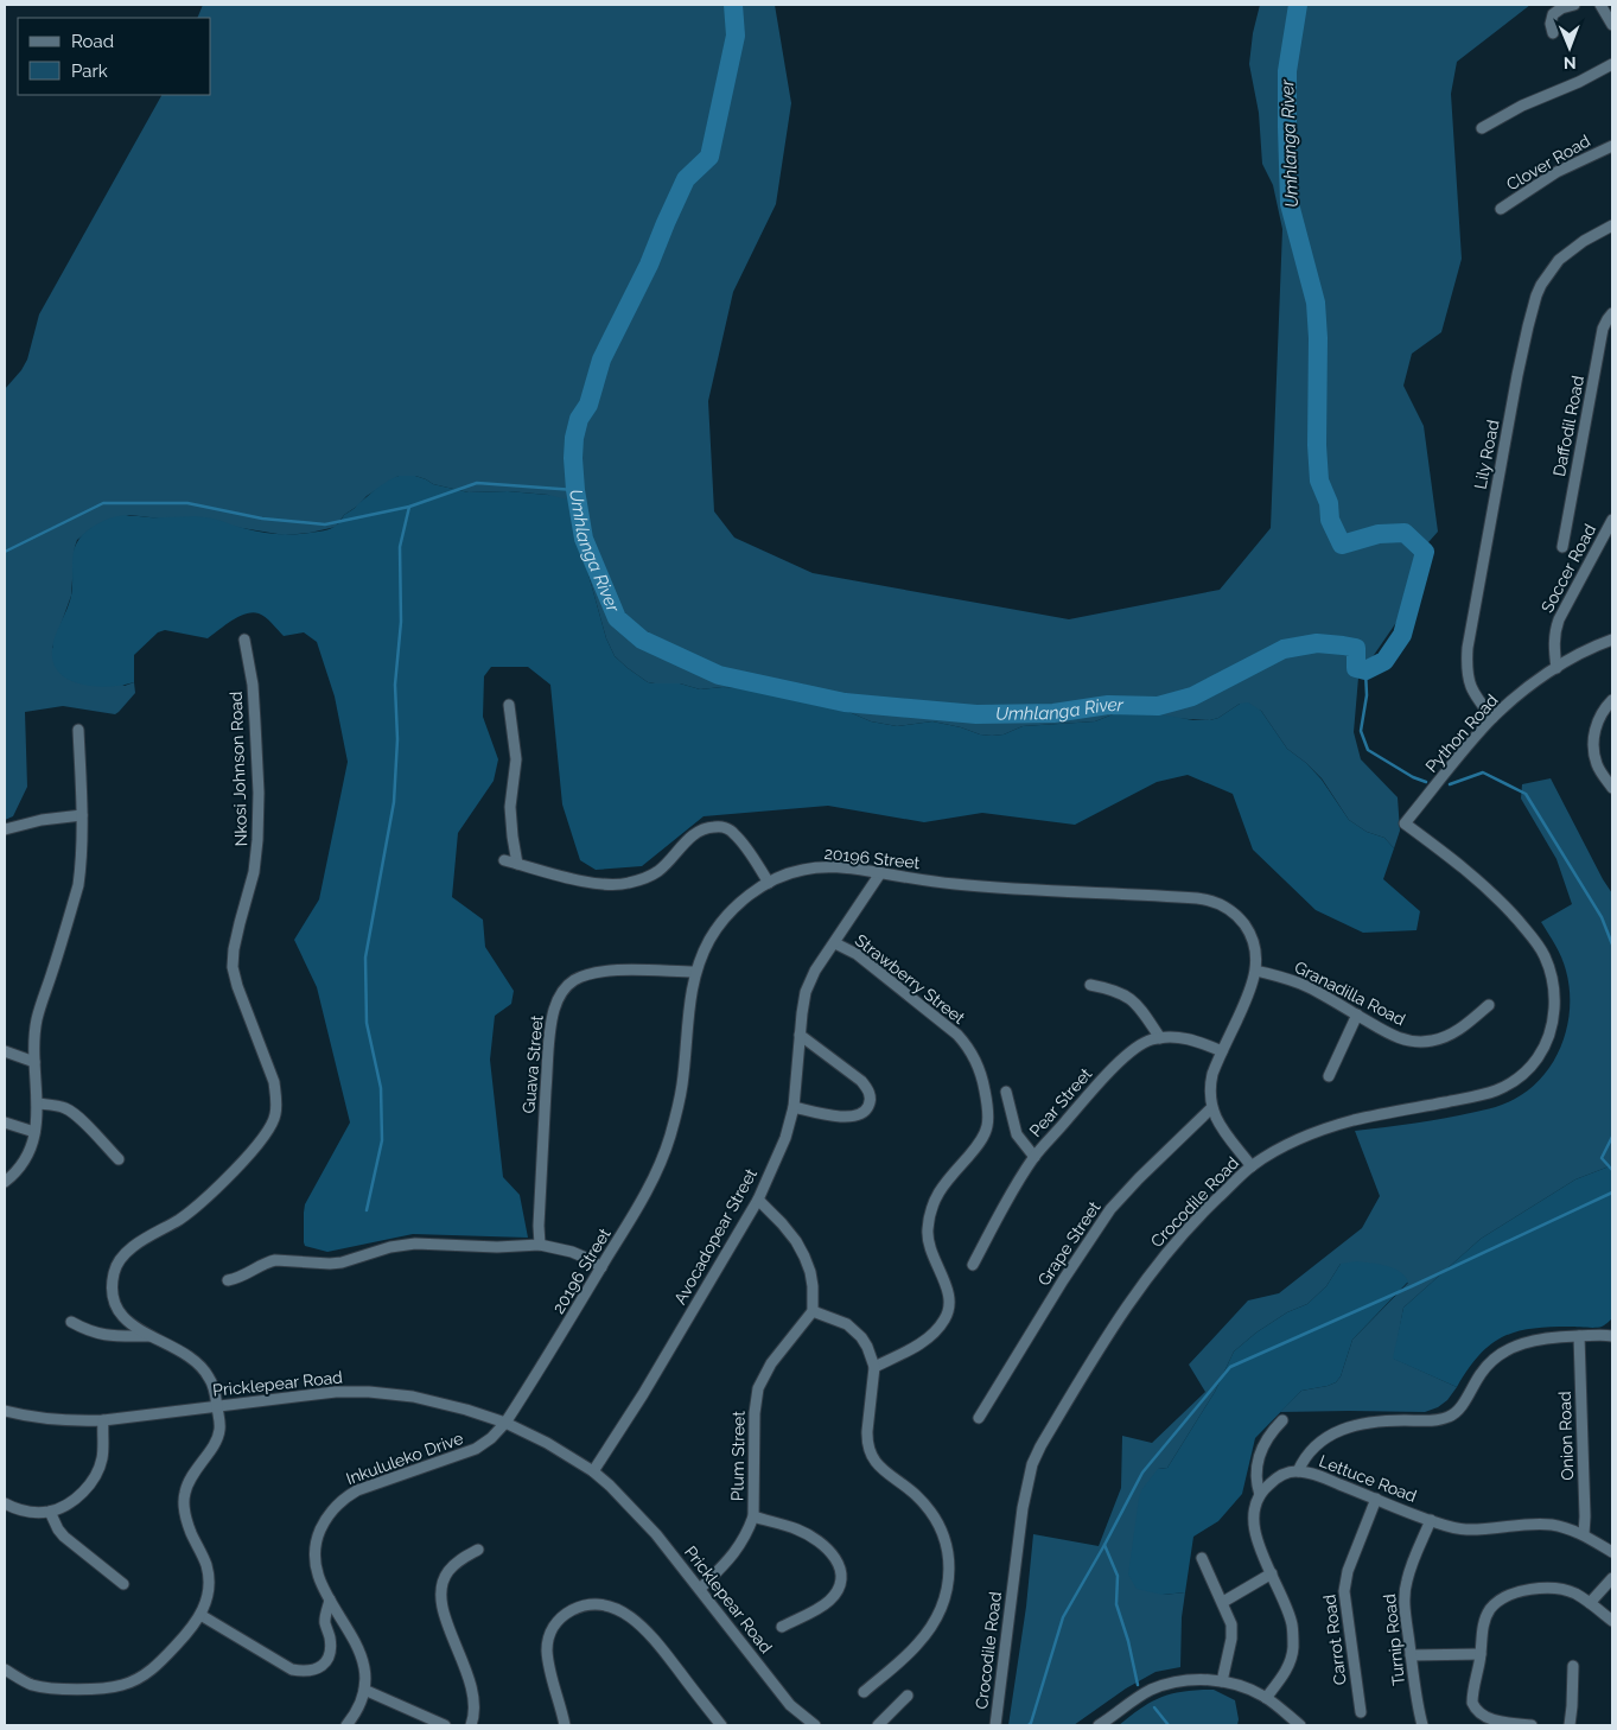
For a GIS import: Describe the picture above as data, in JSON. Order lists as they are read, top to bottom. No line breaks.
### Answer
{"streets":{"street":["Clover Road","Daffodil Road","Lily Road","Soccer Road","Python Road","Nkosi Johnson Road","20196 Street","Strawberry Street","Granadilla Road","Guava Street","Pear Street","Crocodile Road","Avocadopear Street","Grape Street","Pricklepear Road","Onion Road","Plum Street","Inkululeko Drive","Lettuce Road","Carrot Road","Turnip Road"]},"crossings":[["Lily Road","Python Road"],["Soccer Road","Python Road"],["Python Road","Crocodile Road"],["Nkosi Johnson Road","Pricklepear Road"],["20196 Street","Granadilla Road"],["20196 Street","Guava Street"],["20196 Street","Pear Street"],["20196 Street","Avocadopear Street"],["20196 Street","Grape Street"],["20196 Street","Pricklepear Road"],["20196 Street","Inkululeko Drive"],["Strawberry Street","Avocadopear Street"],["Avocadopear Street","Pricklepear Road"],["Pricklepear Road","Plum Street"],["Pricklepear Road","Inkululeko Drive"],["Onion Road","Lettuce Road"],["Lettuce Road","Carrot Road"],["Lettuce Road","Turnip Road"]],"water":["Umhlanga River"],"legend":["Road","Park"],"north":"bottom"}
